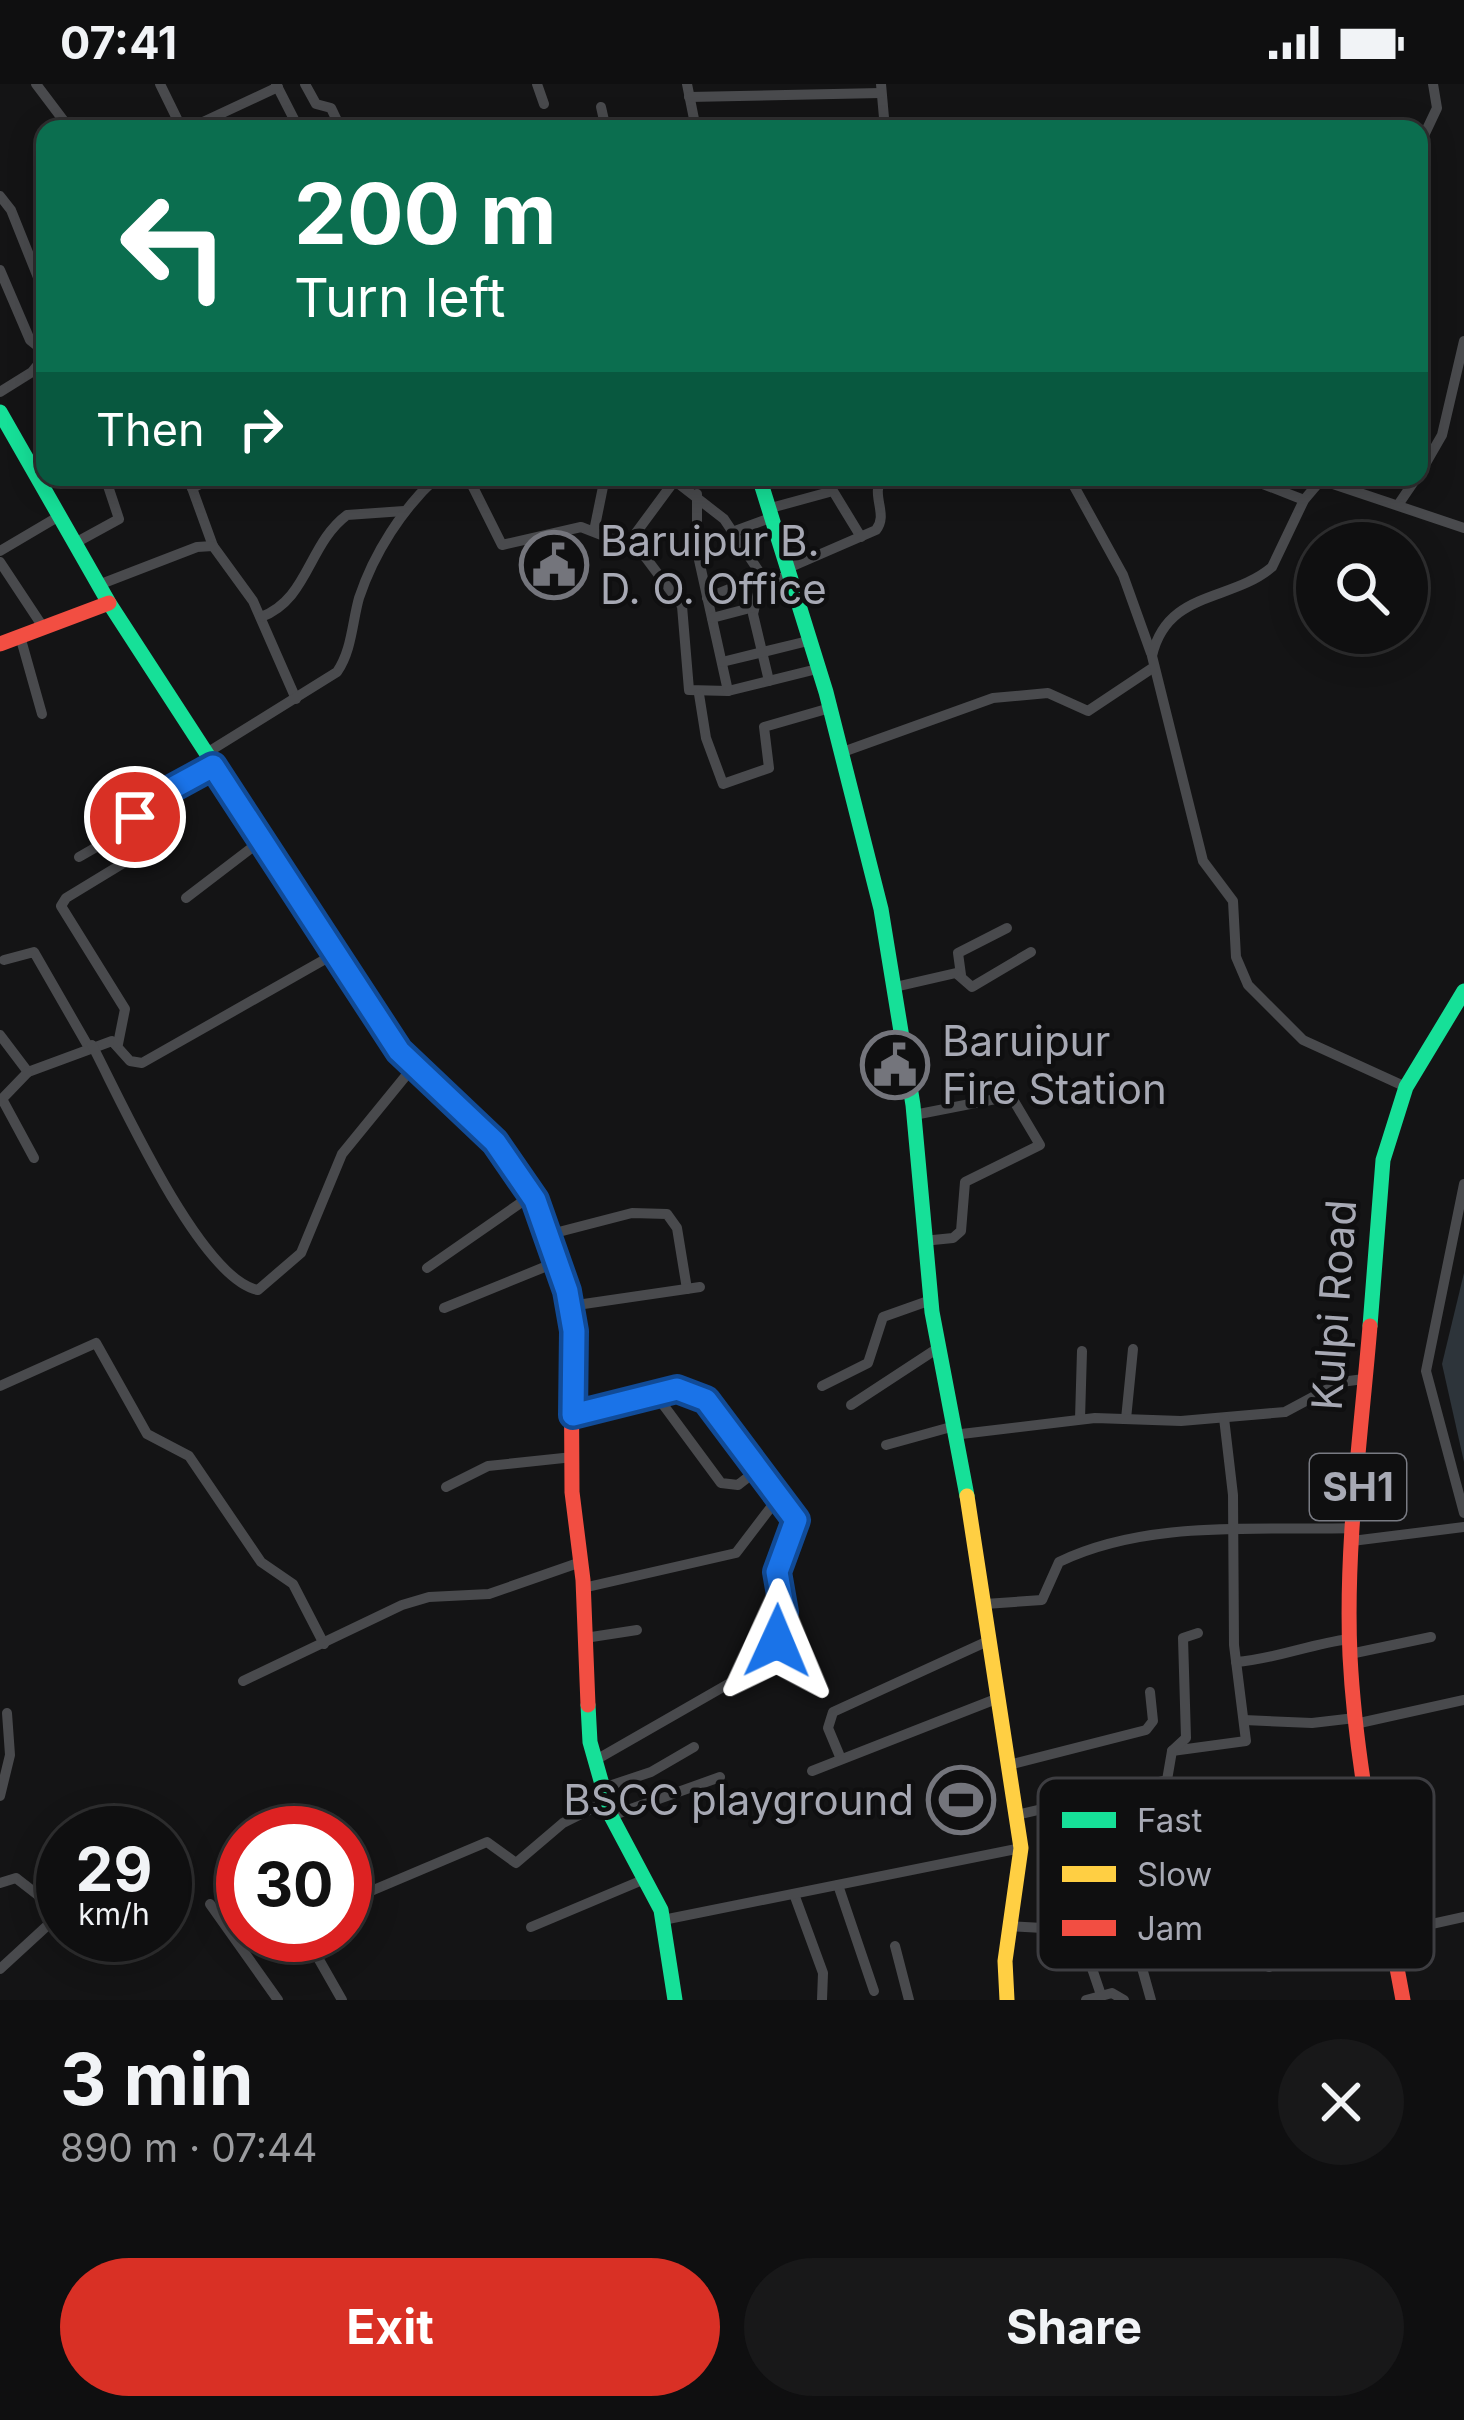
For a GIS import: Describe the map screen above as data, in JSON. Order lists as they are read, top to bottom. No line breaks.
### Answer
{"streets":{"main road":["Kulpi Road","SH1"]},"places":{"public building":["Baruipur B. D. O. Office","Baruipur Fire Station"],"sports":["BSCC playground"]},"legend":["Fast","Slow","Jam"],"page":{"status":"07:41","turn":["200 m","Turn left"],"then":"Then","speed":"29 km/h","limit":"30","heading":["3 min","890 m · 07:44"],"buttons":["Exit","Share"]}}
